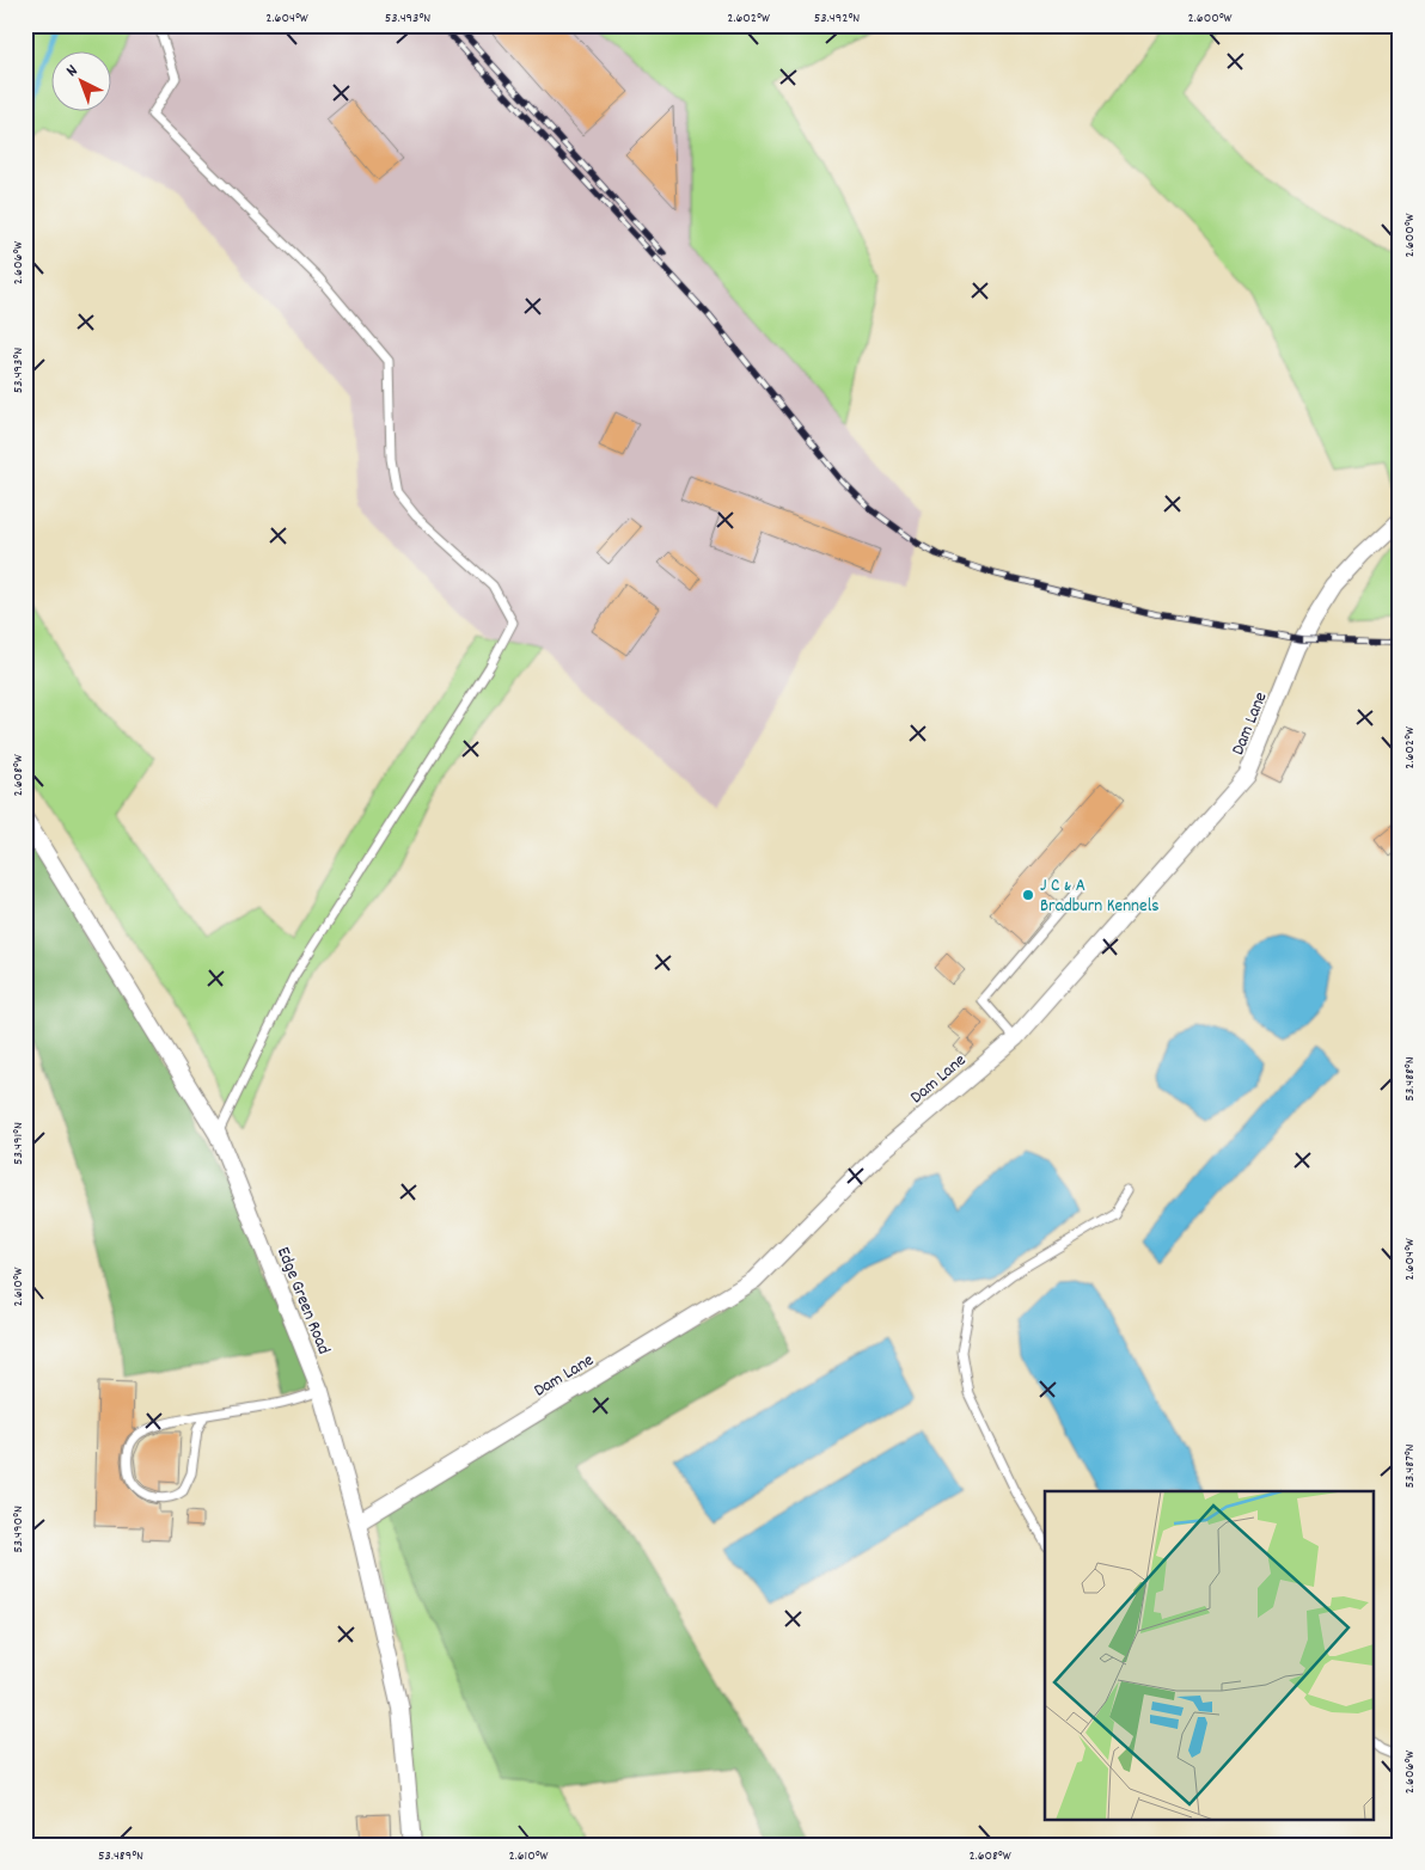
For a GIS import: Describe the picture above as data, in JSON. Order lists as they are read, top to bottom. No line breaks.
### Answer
{"streets":{"street":["Dam Lane","Edge Green Road"]},"crossings":[["Dam Lane","Edge Green Road"]],"places":["J C & A Bradburn Kennels"],"north":"top left","coordinates":["2.604°W","53.493°N","2.602°W","53.492°N","2.600°W","2.606°W","2.608°W","53.488°N","53.491°N","2.610°W","53.487°N","53.490°N","53.489°N"]}
